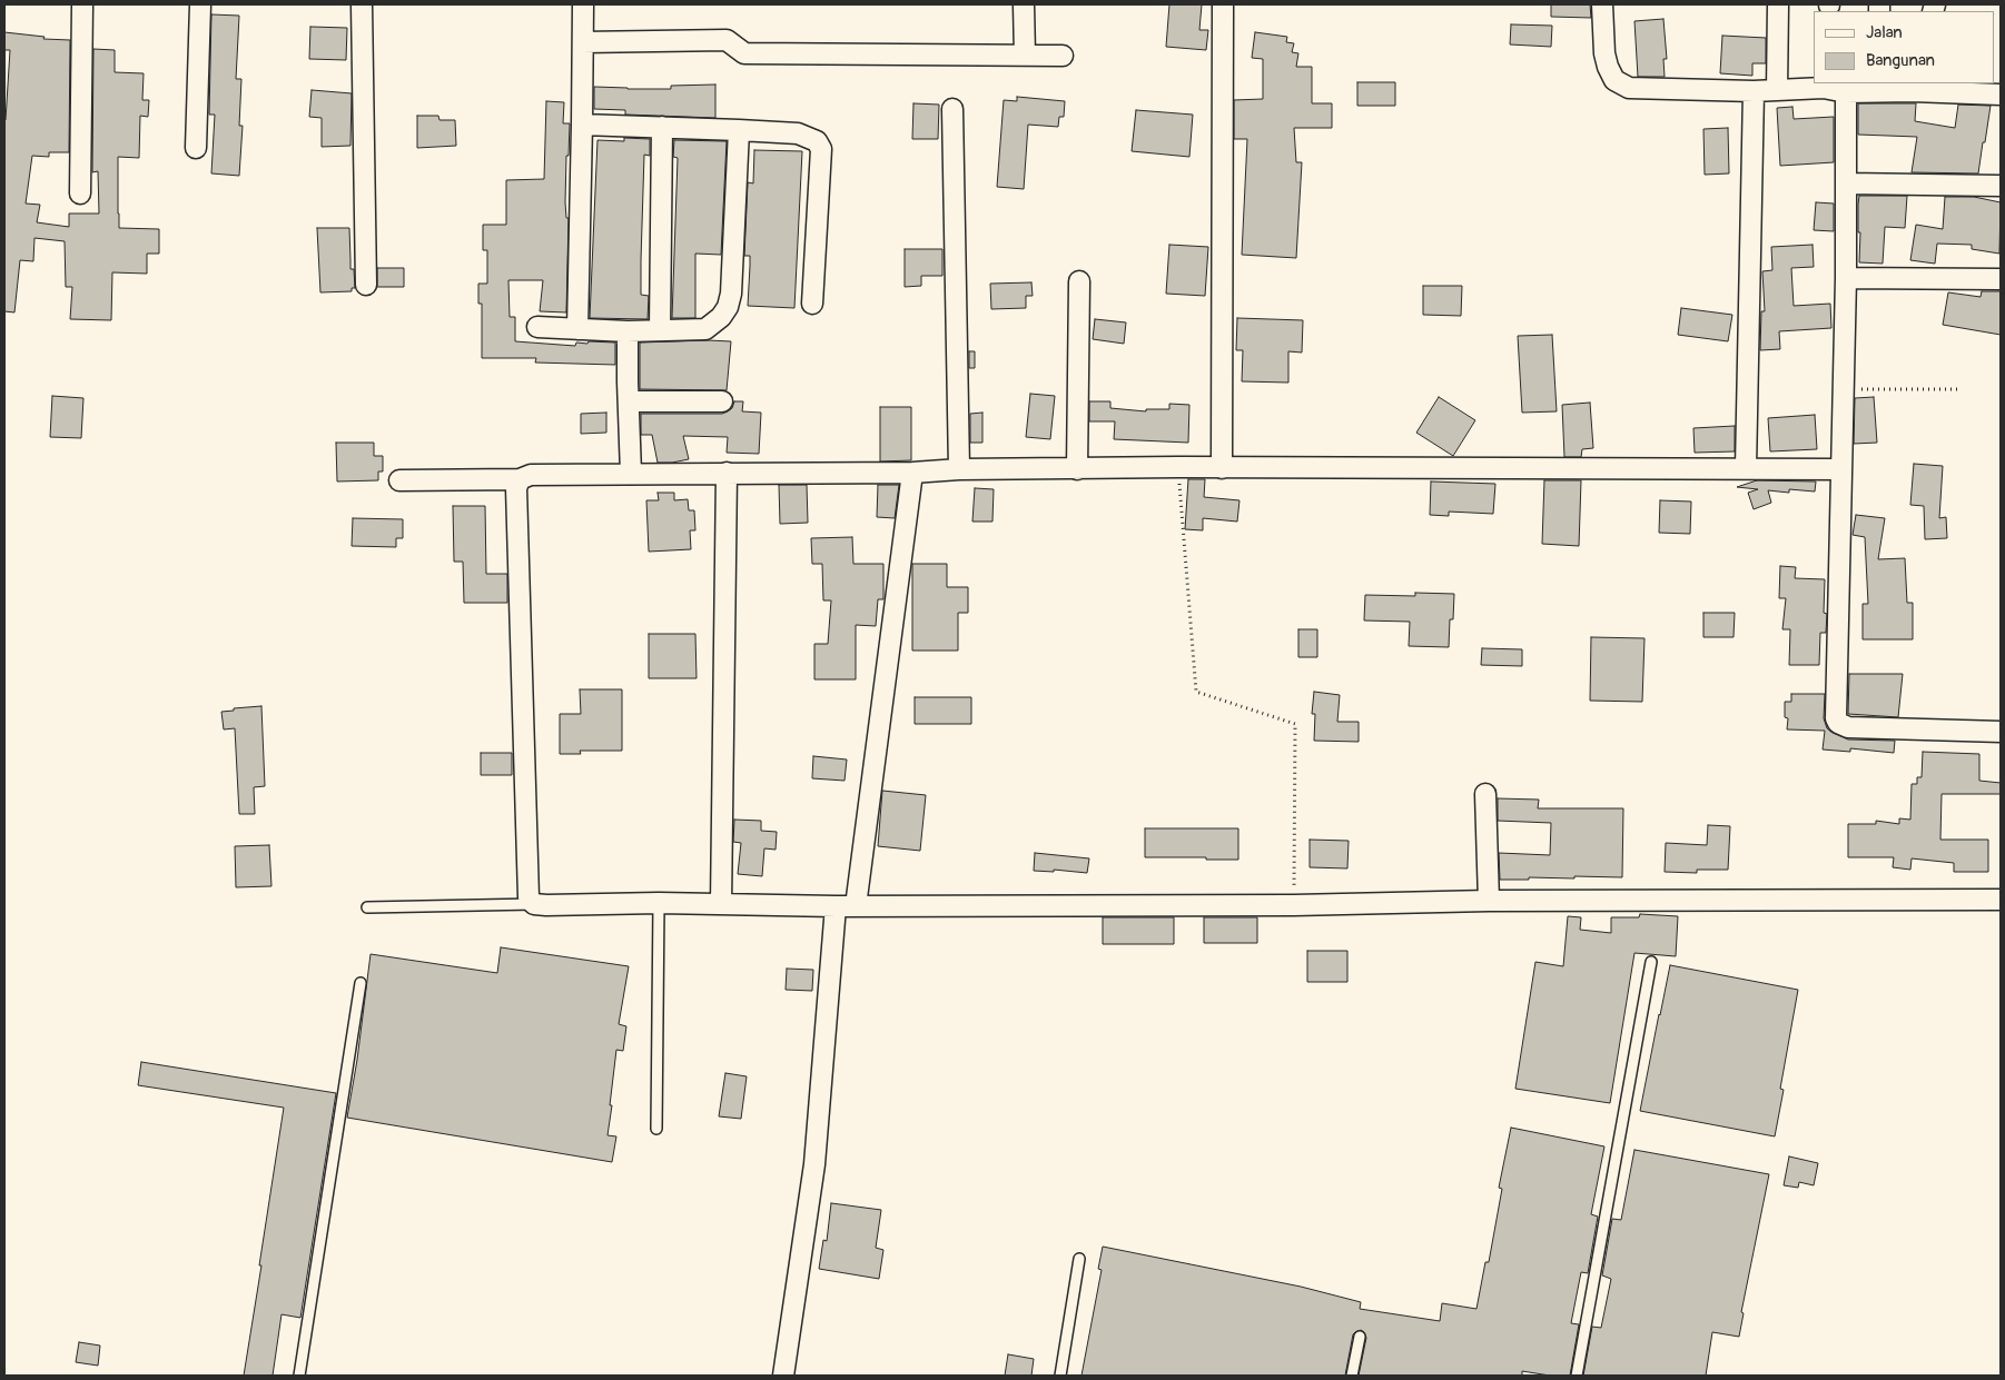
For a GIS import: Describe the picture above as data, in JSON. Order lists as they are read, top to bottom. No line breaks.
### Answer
{"legend":["Jalan","Bangunan"]}
